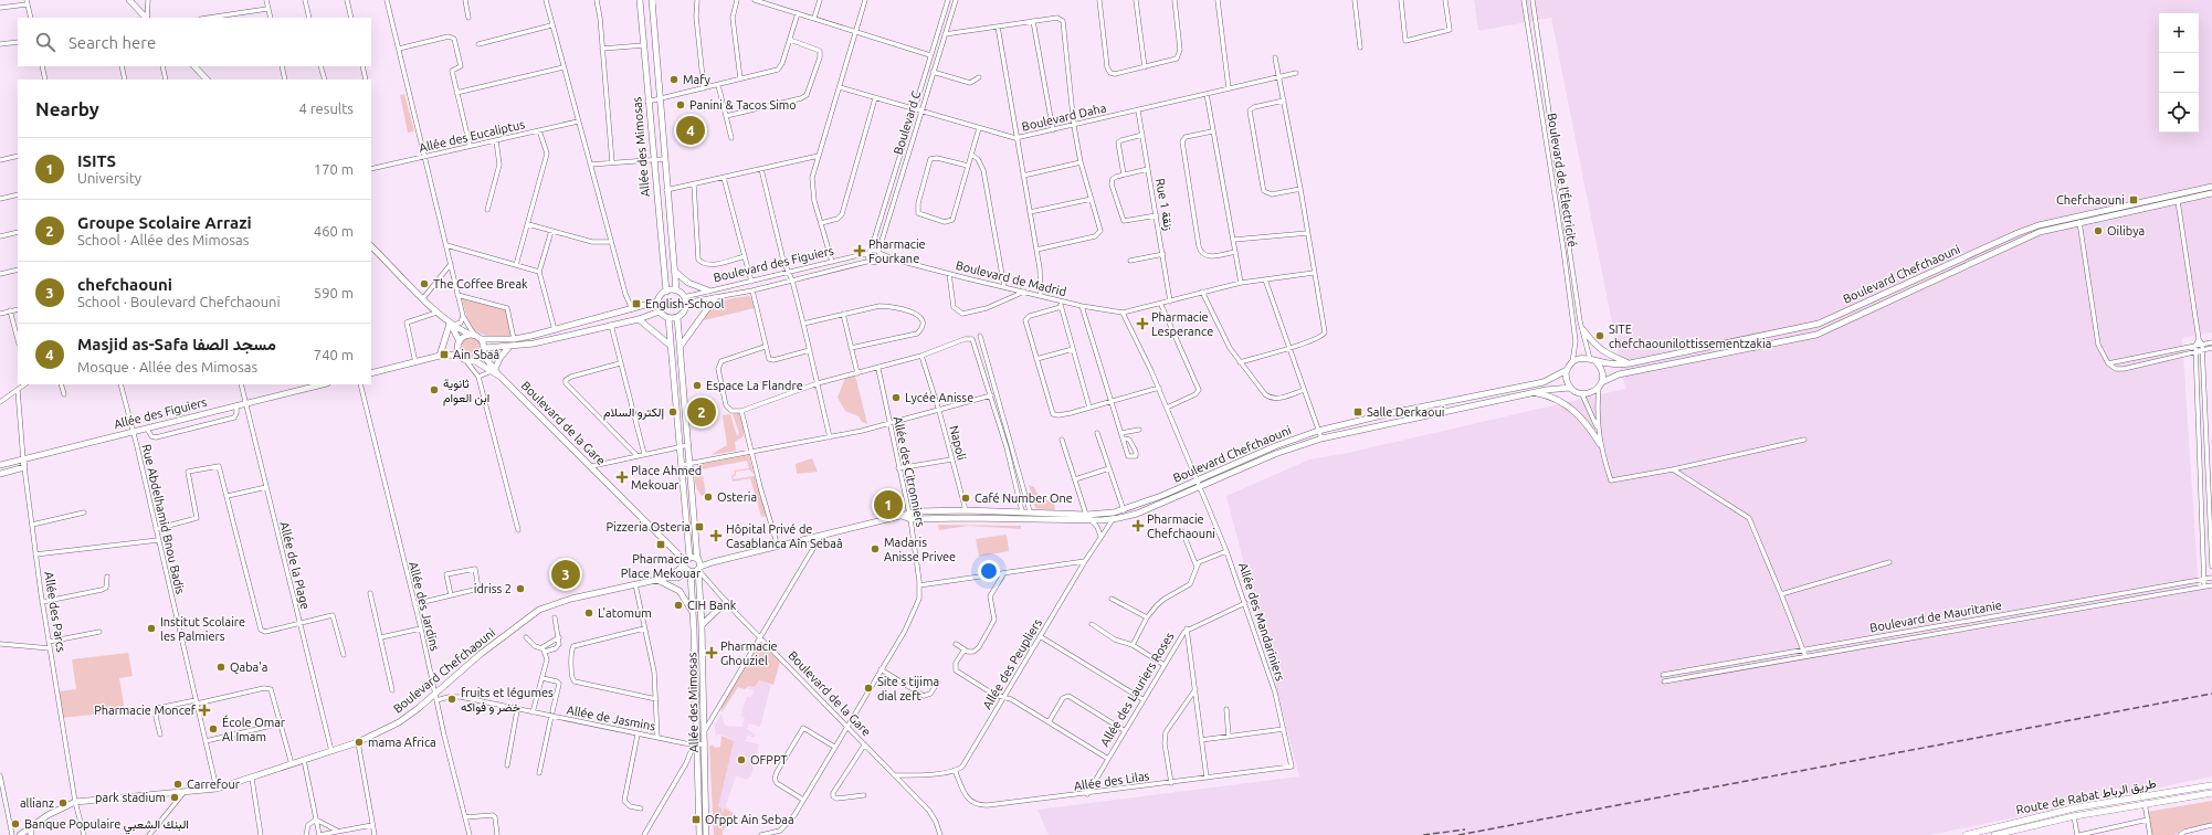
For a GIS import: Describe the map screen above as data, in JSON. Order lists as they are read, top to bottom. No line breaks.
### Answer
{"streets":{"main road":["Route de Rabat طريق الرباط"],"street":["Boulevard Daha","Boulevard C","Allée des Eucaliptus","Allée des Mimosas","Boulevard de l'Électricité","Rue 1 زنقة","Boulevard des Figuiers","Boulevard Chefchaouni","Boulevard de Madrid","Allée des Figuiers","Boulevard de la Gare","Napoli","Allée des Citronniers","Rue Abdelhamid Bnou Badis","Allée de la Plage","Allée des Jardins","Allée des Parcs","Boulevard de Mauritanie","Allée des Mandariniers","Allée des Peupliers","Allée des Lauriers Roses","Allée de Jasmins","Allée des Lilas"]},"crossings":[["Boulevard Daha","Boulevard C"],["Boulevard Daha","Rue 1 زنقة"],["Boulevard C","Boulevard des Figuiers"],["Boulevard C","Boulevard de Madrid"],["Allée des Mimosas","Boulevard des Figuiers"],["Allée des Mimosas","Boulevard Chefchaouni"],["Allée des Mimosas","Boulevard de la Gare"],["Allée des Mimosas","Allée de Jasmins"],["Boulevard de l'Électricité","Boulevard Chefchaouni"],["Rue 1 زنقة","Boulevard de Madrid"],["Boulevard des Figuiers","Boulevard de Madrid"],["Boulevard Chefchaouni","Boulevard de la Gare"],["Boulevard Chefchaouni","Napoli"],["Boulevard Chefchaouni","Allée des Citronniers"],["Boulevard Chefchaouni","Rue Abdelhamid Bnou Badis"],["Boulevard Chefchaouni","Allée de la Plage"],["Boulevard Chefchaouni","Allée des Jardins"],["Boulevard Chefchaouni","Allée des Parcs"],["Boulevard Chefchaouni","Allée des Mandariniers"],["Boulevard Chefchaouni","Allée des Peupliers"],["Allée des Figuiers","Rue Abdelhamid Bnou Badis"],["Allée des Figuiers","Allée de la Plage"],["Allée des Figuiers","Allée des Parcs"],["Boulevard de la Gare","Allée des Citronniers"],["Allée des Jardins","Allée de Jasmins"],["Allée des Mandariniers","Allée des Lauriers Roses"],["Allée des Mandariniers","Allée des Lilas"],["Allée des Peupliers","Allée des Lilas"],["Allée des Lauriers Roses","Allée des Lilas"]],"places":{"other":["Mafy","Panini & Tacos Simo","Oilibya","The Coffee Break","SITE chefchaounilottissementzakia","Espace La Flandre","ثانوية ابن العوام","Lycée Anisse","إلكترو السلام","Osteria","Café Number One","Madaris Anisse Privee","idriss 2","CIH Bank","L'atomum","Institut Scolaire les Palmiers","Qaba'a","Site s tijima dial zeft","fruits et légumes خضر و فواكه","École Omar Al Imam","mama Africa","OFPPT","Carrefour","park stadium","allianz","Banque Populaire البنك الشعبي"],"transit":["Chefchaouni","English-School","Ain Sbaâ","Salle Derkaoui","Pizzeria Osteria","Pharmacie Place Mekouar","Ofppt Ain Sebaa"],"health":["Pharmacie Fourkane","Pharmacie Lesperance","Place Ahmed Mekouar","Pharmacie Chefchaouni","Hôpital Privé de Casablanca Aîn Sebaâ","Pharmacie Ghouziel","Pharmacie Moncef"]},"page":{"map_buttons":["+","−"],"search":"Search here","heading":["Nearby","4 results"],"pins":["4","2","1","3"],"list":[{"mark":"1","name":"ISITS","note":"University","value":"170 m"},{"mark":"2","name":"Groupe Scolaire Arrazi","note":"School · Allée des Mimosas","value":"460 m"},{"mark":"3","name":"chefchaouni","note":"School · Boulevard Chefchaouni","value":"590 m"},{"mark":"4","name":"Masjid as-Safa مسجد الصفا","note":"Mosque · Allée des Mimosas","value":"740 m"}]}}
